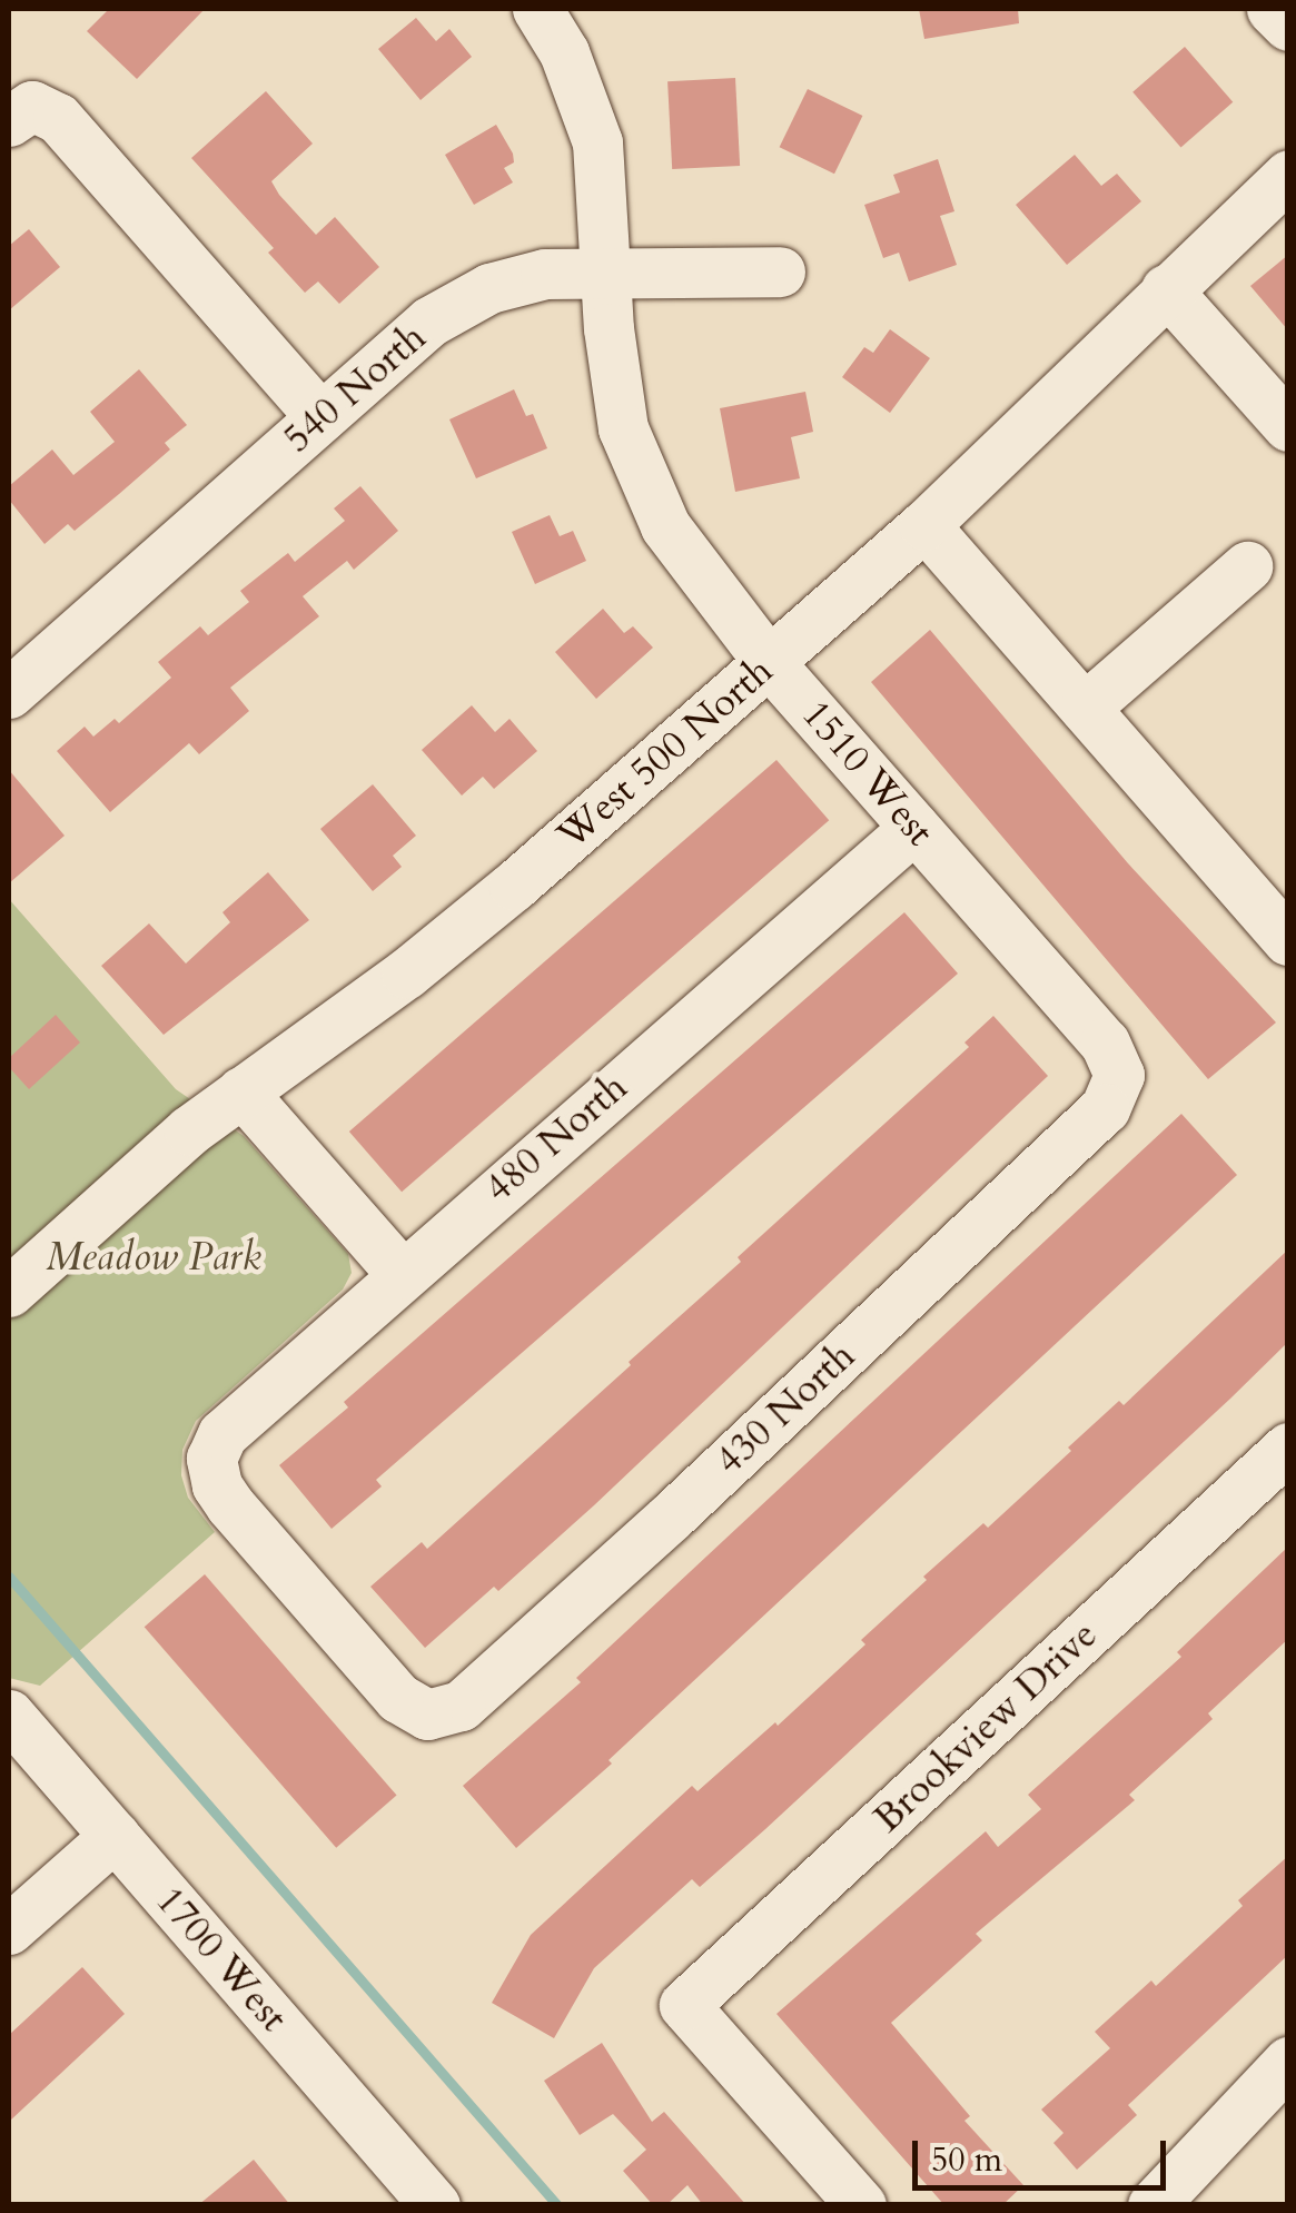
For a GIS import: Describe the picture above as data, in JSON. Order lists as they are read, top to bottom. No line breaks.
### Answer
{"streets":{"street":["540 North","West 500 North","1510 West","480 North","430 North","Brookview Drive","1700 West"]},"crossings":[["540 North","1510 West"],["West 500 North","1510 West"],["1510 West","480 North"],["1510 West","430 North"],["480 North","430 North"]],"parks":["Meadow Park"],"scale_bar":"50 m"}
